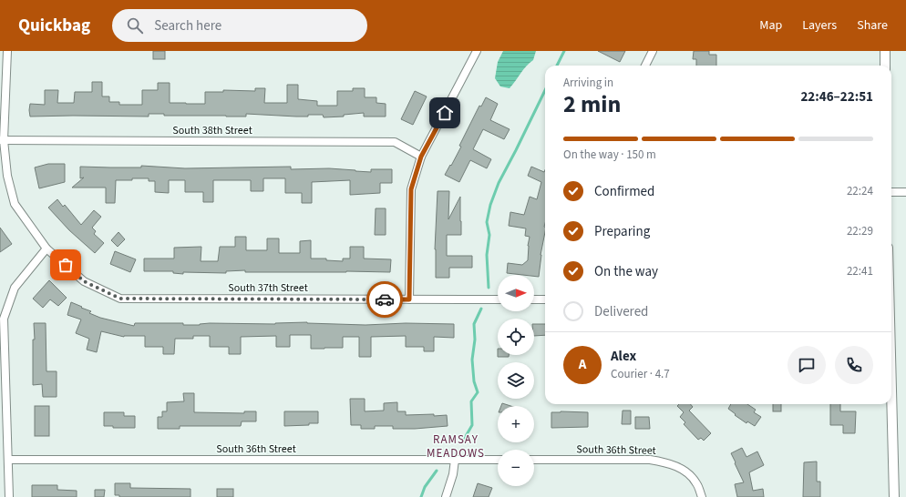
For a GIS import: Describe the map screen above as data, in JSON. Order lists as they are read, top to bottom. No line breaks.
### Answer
{"streets":{"street":["South 38th Street","South 37th Street","South 36th Street"]},"crossings":[["South 38th Street","South 37th Street"]],"districts":["RAMSAY MEADOWS"],"north":"right","page":{"header":"Quickbag","search":"Search here","nav":["Map","Layers","Share"],"heading":["2 min","Arriving in","22:46–22:51"],"panel":["Alex","Courier · 4.7"],"bar":"On the way · 150 m","list":[["Confirmed","22:24"],["Preparing","22:29"],["On the way","22:41"],"Delivered"],"map_buttons":["+","−"],"round":"A"}}
